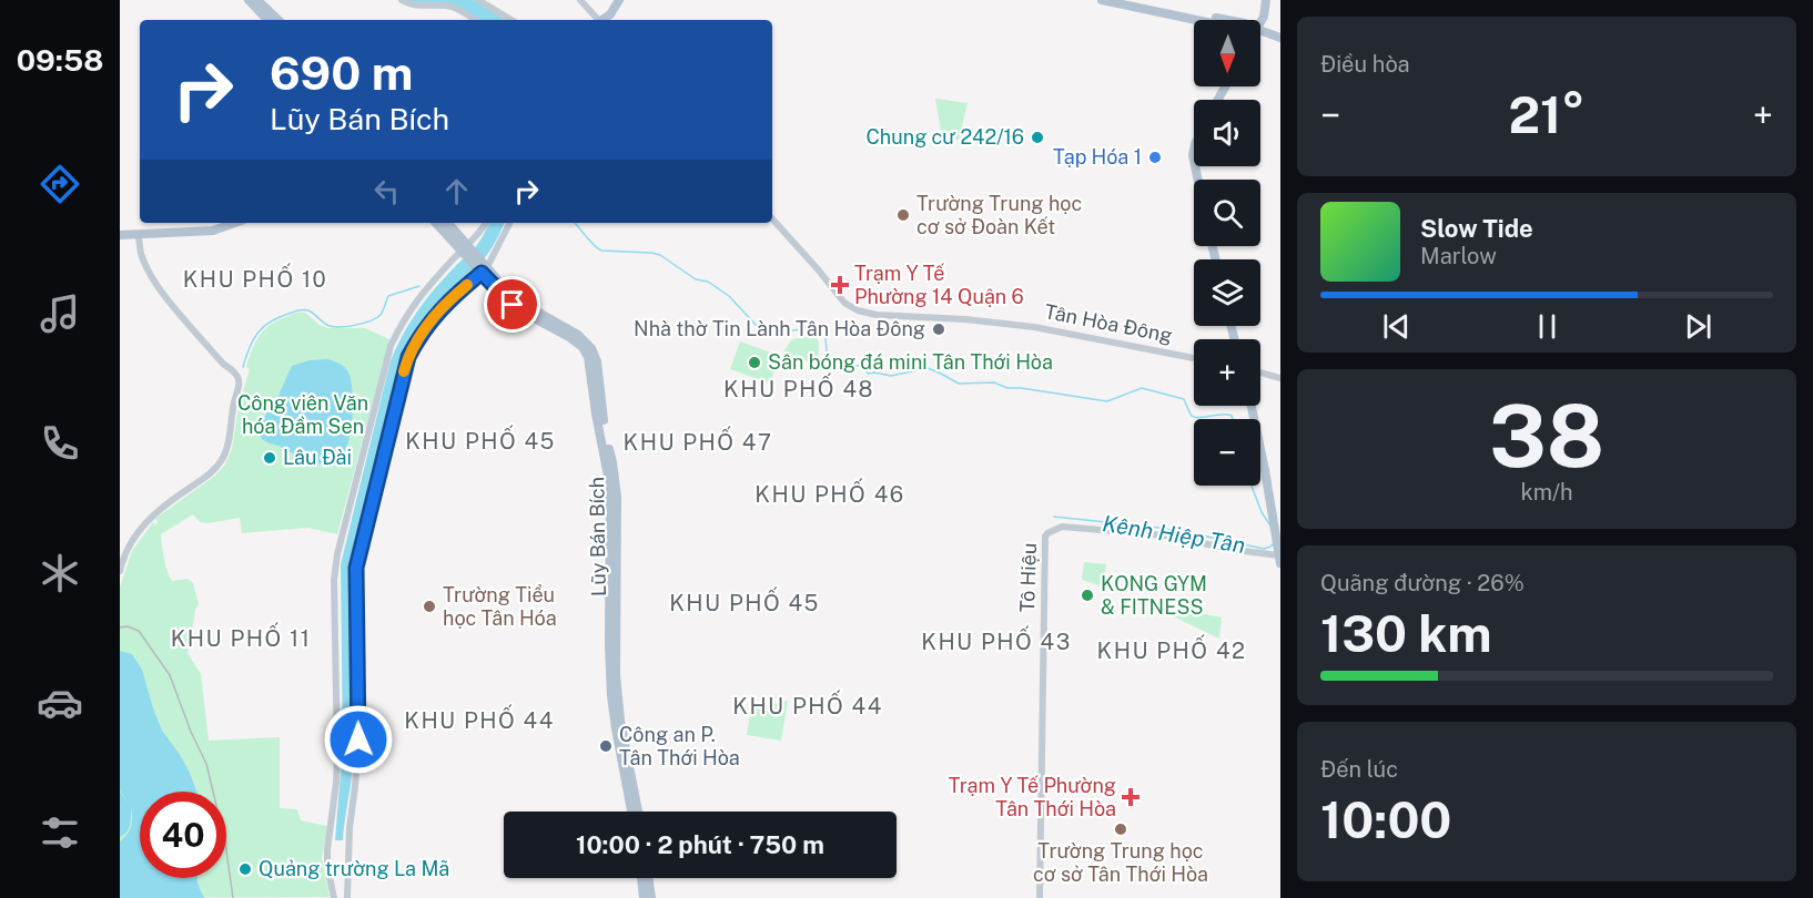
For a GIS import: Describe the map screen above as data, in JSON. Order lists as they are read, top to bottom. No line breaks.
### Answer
{"streets":{"main road":["Lũy Bán Bích"],"street":["Tân Hòa Đông","Tô Hiệu"]},"districts":["KHU PHỐ 10","KHU PHỐ 48","KHU PHỐ 45","KHU PHỐ 47","KHU PHỐ 46","KHU PHỐ 45","KHU PHỐ 11","KHU PHỐ 43","KHU PHỐ 42","KHU PHỐ 44","KHU PHỐ 44"],"water":["Kênh Hiệp Tân"],"parks":["Công viên Văn hóa Đầm Sen"],"places":{"other":["Chung cư 242/16","Tạp Hóa 1","Trường Trung học cơ sở Đoàn Kết","Nhà thờ Tin Lành Tân Hòa Đông","Sân bóng đá mini Tân Thới Hòa","Lâu Đài","KONG GYM & FITNESS","Trường Tiểu học Tân Hóa","Công an P. Tân Thới Hòa","Trường Trung học cơ sở Tân Thới Hòa","Quảng trường La Mã"],"health":["Trạm Y Tế Phường 14 Quận 6","Trạm Y Tế Phường Tân Thới Hòa"]},"north":"bottom","page":{"tabs":"09:58","tile":["Điều hòa",["38","km/h"],["Quãng đường · 26%","130 km"],["Đến lúc","10:00"]],"map_buttons":["+","−"],"turn":["690 m","Lũy Bán Bích"],"heat":["−","21°","+"],"song":["Slow Tide","Marlow"],"limit":"40","trip":"10:00 · 2 phút · 750 m"}}
